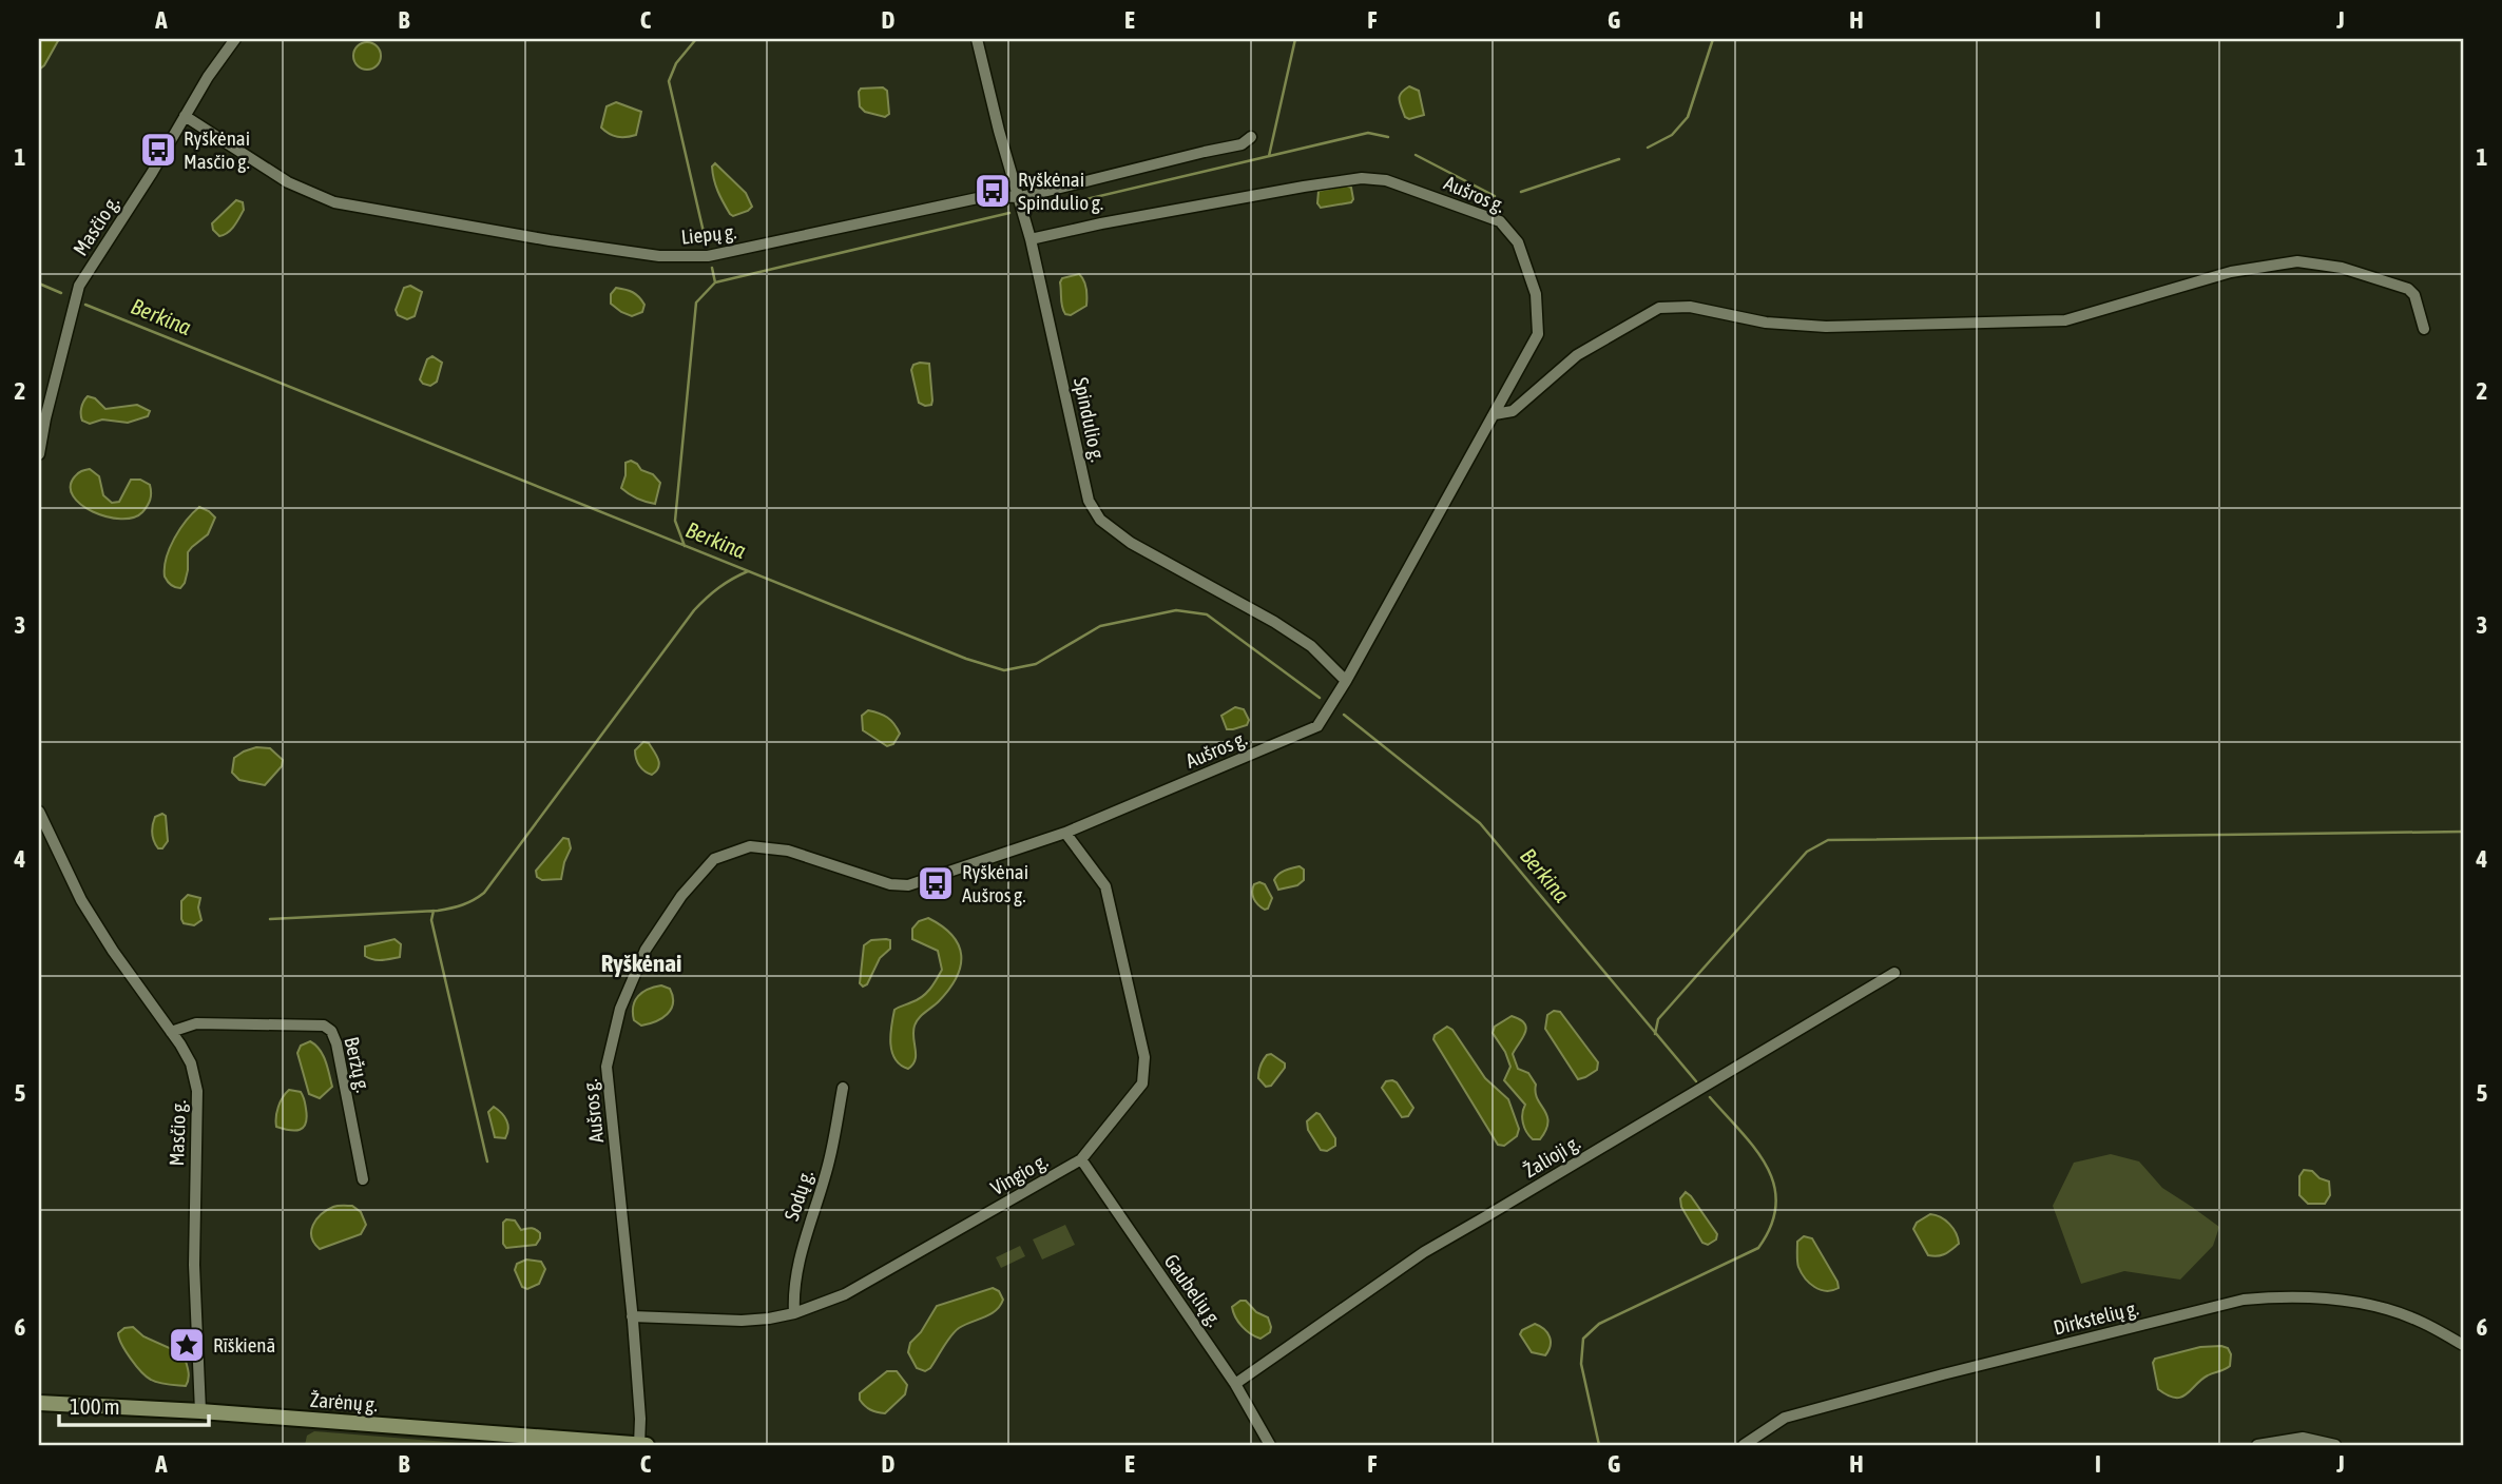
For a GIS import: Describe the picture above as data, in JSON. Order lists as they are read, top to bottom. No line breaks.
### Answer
{"streets":{"main road":["Žarėnų g."],"street":["Aušros g.","Masčio g.","Liepų g.","Spindulio g.","Beržų g.","Žalioji g.","Vingio g.","Sodų g.","Gaubelių g.","Dirkstelių g."]},"crossings":[["Aušros g.","Spindulio g."],["Aušros g.","Vingio g."],["Aušros g.","Žarėnų g."],["Masčio g.","Liepų g."],["Masčio g.","Beržų g."],["Masčio g.","Žarėnų g."],["Liepų g.","Spindulio g."],["Žalioji g.","Gaubelių g."],["Vingio g.","Sodų g."],["Vingio g.","Gaubelių g."]],"districts":["Ryškėnai"],"water":["Berkina"],"places":{"bus stop":["Ryškėnai Masčio g.","Ryškėnai Spindulio g.","Ryškėnai Aušros g."],"place":["Rīškienā"]},"scale_bar":"100 m","grid":{"columns":["A","B","C","D","E","F","G","H","I","J"],"rows":["1","2","3","4","5","6"]}}
